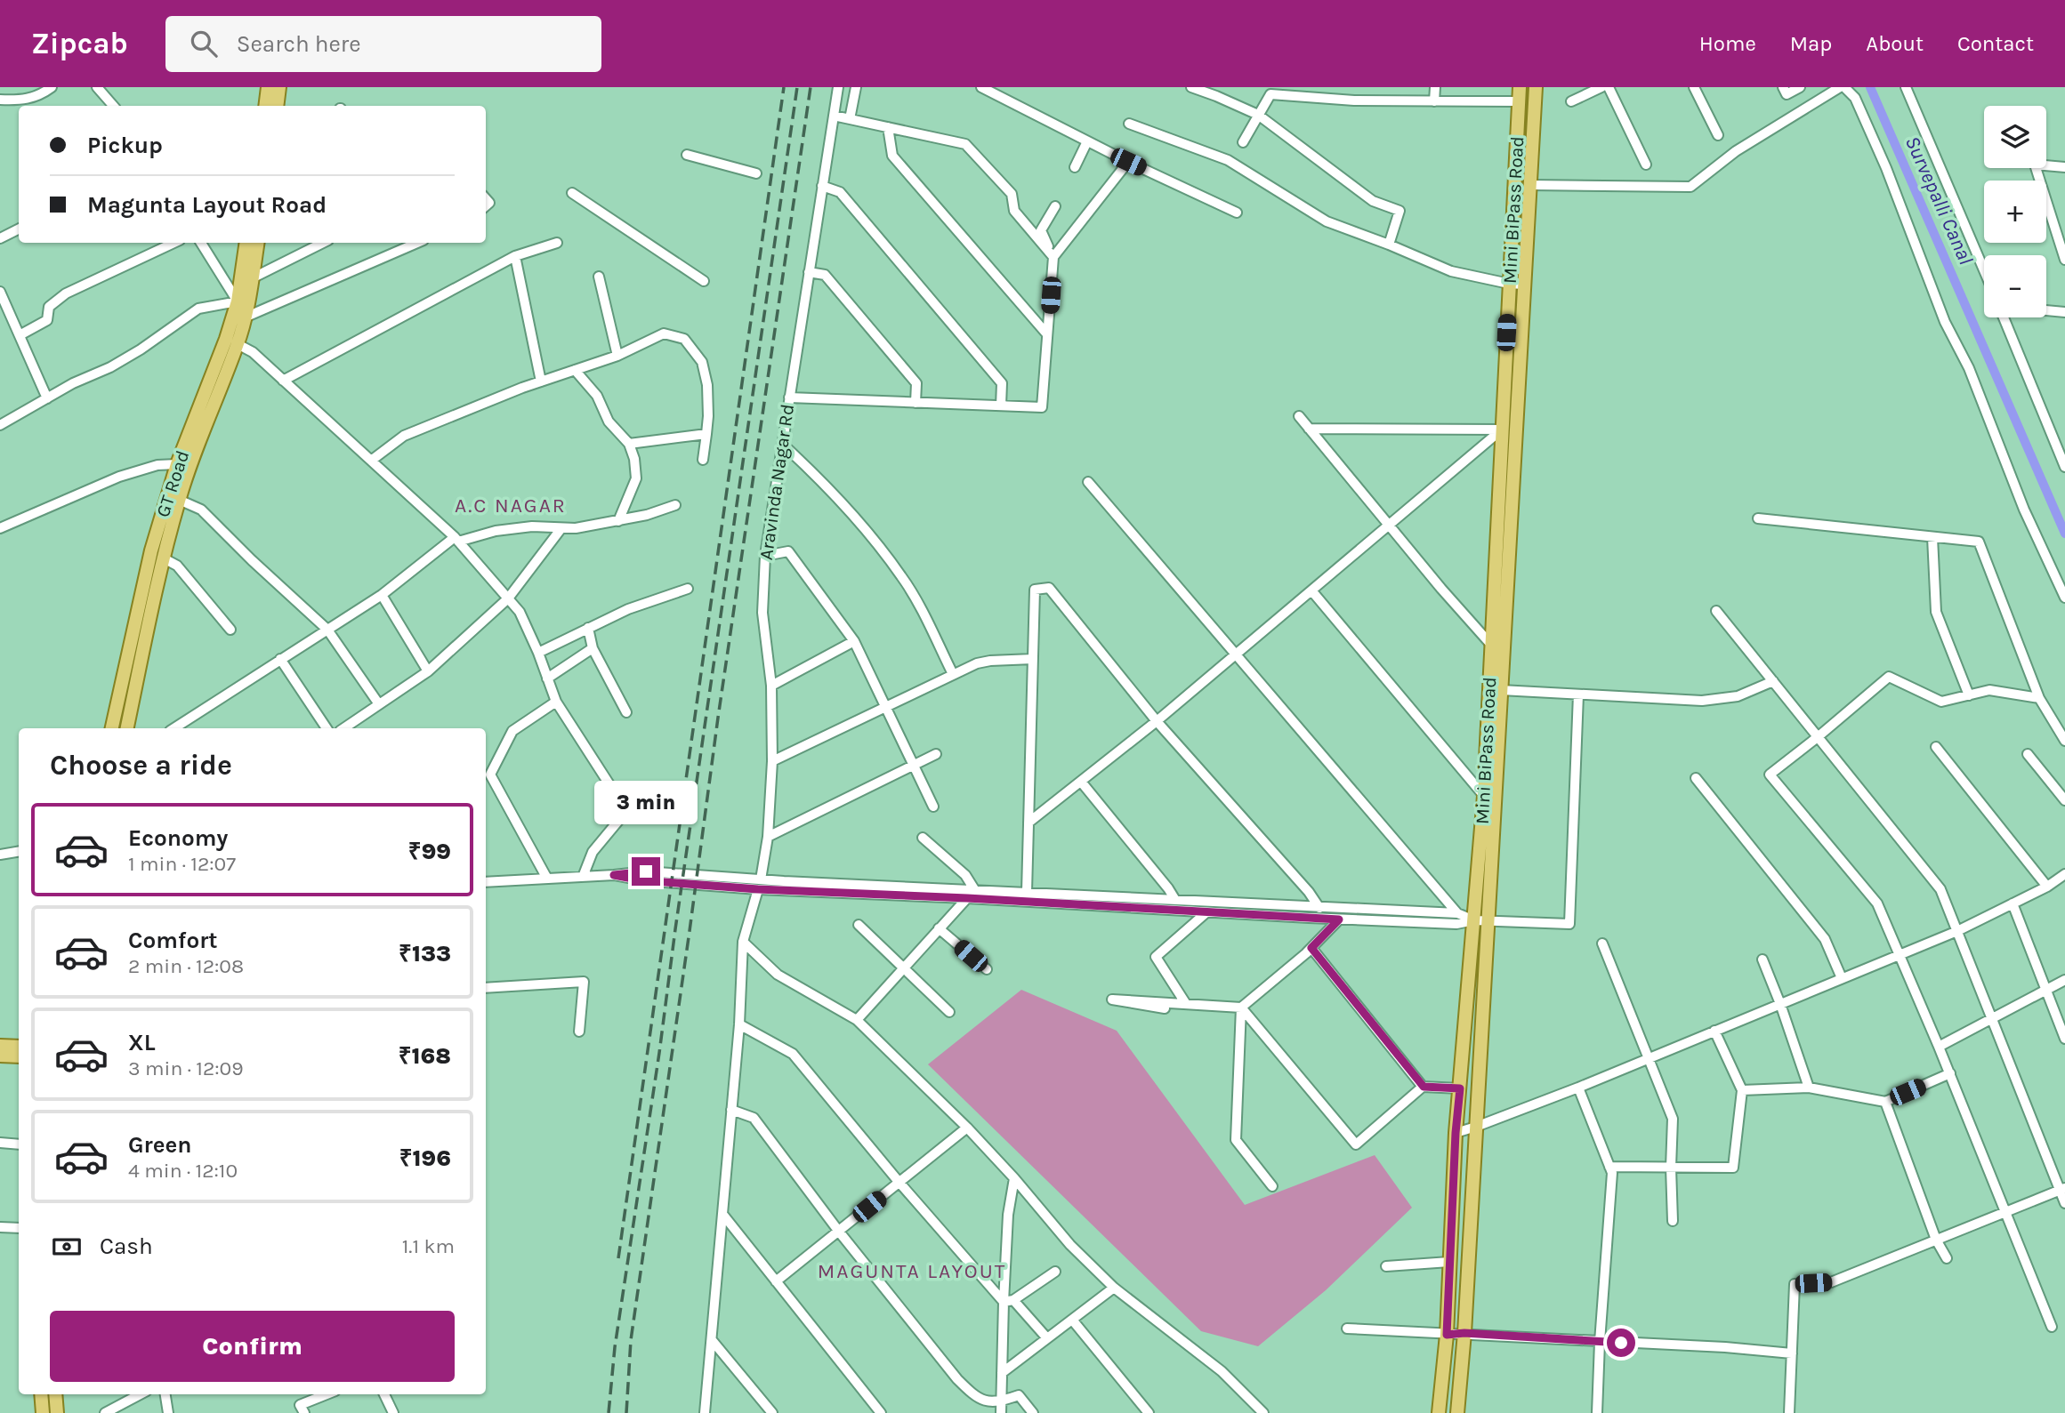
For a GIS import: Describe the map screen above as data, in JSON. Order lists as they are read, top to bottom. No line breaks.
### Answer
{"streets":{"main road":["Mini BiPass Road","GT Road"],"street":["Aravinda Nagar Rd"]},"districts":["A.C NAGAR","MAGUNTA LAYOUT"],"water":["Survepalli Canal"],"page":{"header":"Zipcab","search":"Search here","nav":["Home","Map","About","Contact"],"map_buttons":["+","−"],"banner":["Pickup","Magunta Layout Road"],"heading":"Choose a ride","bubble":"3 min","list":[{"name":"Economy","note":"1 min · 12:07","value":"₹99"},{"name":"Comfort","note":"2 min · 12:08","value":"₹133"},{"name":"XL","note":"3 min · 12:09","value":"₹168"},{"name":"Green","note":"4 min · 12:10","value":"₹196"}],"pay":["Cash","1.1 km"],"buttons":"Confirm"}}
